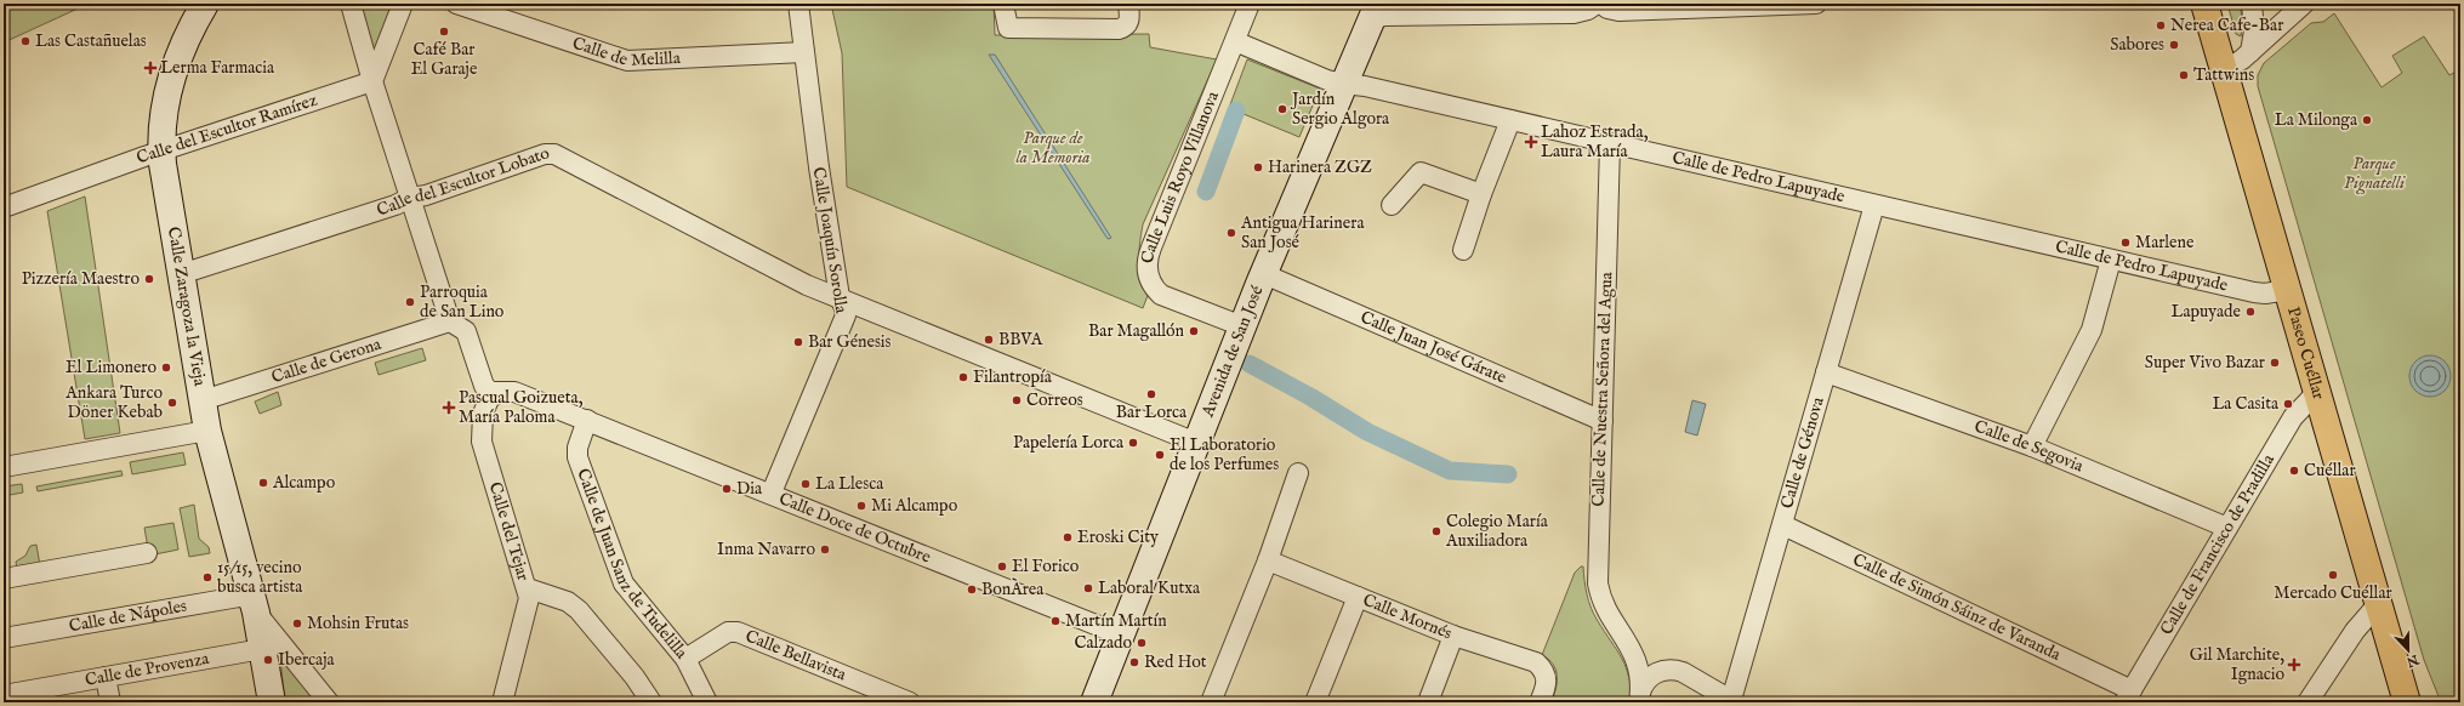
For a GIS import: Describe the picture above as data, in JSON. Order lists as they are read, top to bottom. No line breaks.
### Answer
{"streets":{"main road":["Calle Zaragoza la Vieja","Avenida de San José","Paseo Cuéllar"],"street":["Calle de Melilla","Calle del Escultor Ramírez","Calle Luis Royo Villanova","Calle de Pedro Lapuyade","Calle del Escultor Lobato","Calle Joaquín Sorolla","Calle Juan José Gárate","Calle de Gerona","Calle de Nuestra Señora del Agua","Calle de Segovia","Calle de Génova","Calle Doce de Octubre","Calle del Tejar","Calle de Francisco de Pradilla","Calle de Juan Sanz de Tudelilla","Calle de Simón Sáinz de Varanda","Calle Mornés","Calle de Nápoles","Calle Bellavista","Calle de Provenza"]},"crossings":[["Calle de Melilla","Calle Joaquín Sorolla"],["Calle del Escultor Ramírez","Calle Zaragoza la Vieja"],["Calle Luis Royo Villanova","Calle de Pedro Lapuyade"],["Calle Luis Royo Villanova","Avenida de San José"],["Calle de Pedro Lapuyade","Avenida de San José"],["Calle de Pedro Lapuyade","Paseo Cuéllar"],["Calle de Pedro Lapuyade","Calle de Nuestra Señora del Agua"],["Calle de Pedro Lapuyade","Calle de Génova"],["Calle del Escultor Lobato","Calle Joaquín Sorolla"],["Calle del Escultor Lobato","Calle Zaragoza la Vieja"],["Calle del Escultor Lobato","Avenida de San José"],["Calle Joaquín Sorolla","Calle Doce de Octubre"],["Calle Zaragoza la Vieja","Calle de Gerona"],["Calle Zaragoza la Vieja","Calle de Nápoles"],["Calle Zaragoza la Vieja","Calle de Provenza"],["Calle Juan José Gárate","Avenida de San José"],["Calle Juan José Gárate","Calle de Nuestra Señora del Agua"],["Avenida de San José","Calle Doce de Octubre"],["Paseo Cuéllar","Calle de Francisco de Pradilla"],["Calle de Segovia","Calle de Génova"],["Calle de Segovia","Calle de Francisco de Pradilla"],["Calle de Génova","Calle de Simón Sáinz de Varanda"],["Calle Doce de Octubre","Calle del Tejar"],["Calle Doce de Octubre","Calle de Juan Sanz de Tudelilla"],["Calle de Francisco de Pradilla","Calle de Simón Sáinz de Varanda"],["Calle de Juan Sanz de Tudelilla","Calle Bellavista"]],"parks":["Parque de la Memoria","Parque Pignatelli"],"places":{"other":["Nerea Cafe-Bar","Café Bar El Garaje","Las Castañuelas","Sabores","Tattwins","Jardín Sergio Algora","La Milonga","Harinera ZGZ","Antigua Harinera San José","Marlene","Pizzería Maestro","Parroquia de San Lino","Lapuyade","Bar Magallón","BBVA","Bar Génesis","Super Vivo Bazar","El Limonero","Filantropía","Bar Lorca","Correos","Ankara Turco Döner Kebab","La Casita","Papelería Lorca","El Laboratorio de los Perfumes","Cuéllar","Alcampo","La Llesca","Dia","Mi Alcampo","Colegio María Auxiliadora","Eroski City","Inma Navarro","El Forico","Mercado Cuéllar","15/15, vecino busca artista","Laboral Kutxa","BonÀrea","Martín Martín","Mohsin Frutas","Calzado","Ibercaja","Red Hot"],"health":["Lerma Farmacia","Lahoz Estrada, Laura María","Pascual Goizueta, María Paloma","Gil Marchite, Ignacio"]},"north":"bottom"}
